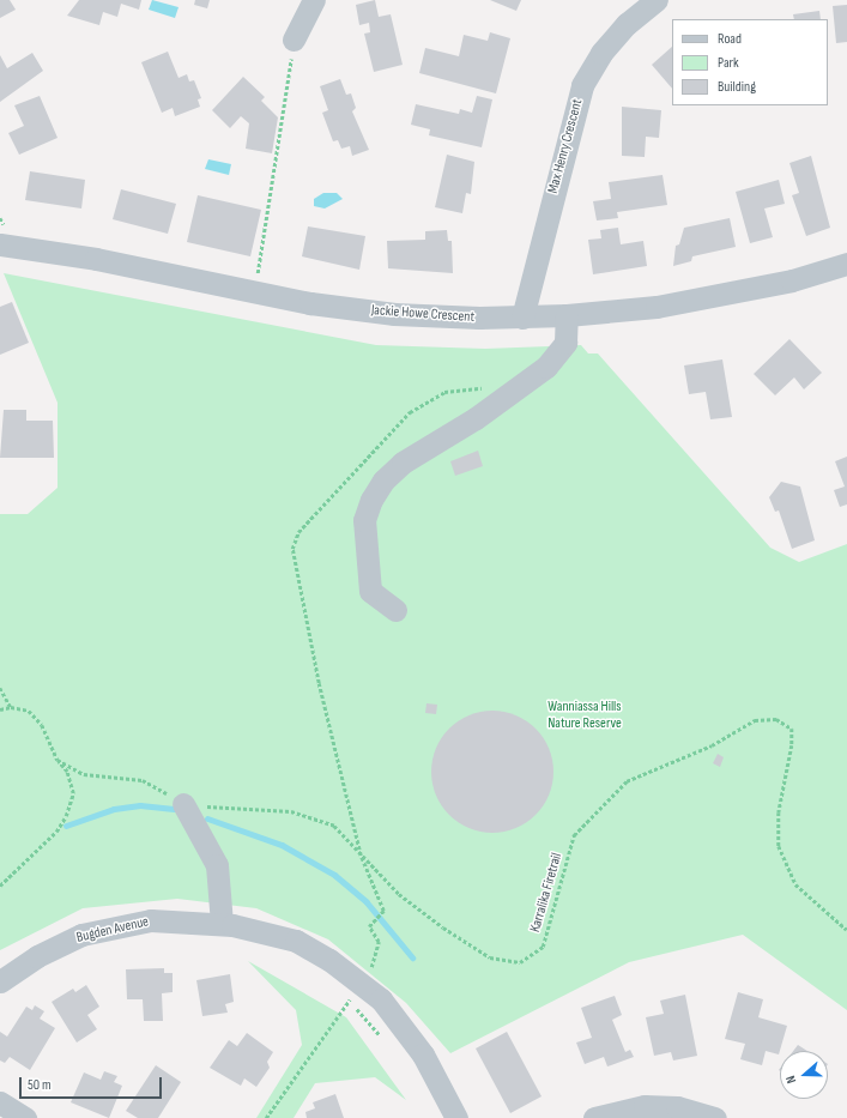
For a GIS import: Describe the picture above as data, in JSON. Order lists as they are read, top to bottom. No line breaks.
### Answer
{"streets":{"street":["Max Henry Crescent","Jackie Howe Crescent","Bugden Avenue"],"path":["Karralika Firetrail"]},"crossings":[["Max Henry Crescent","Jackie Howe Crescent"]],"parks":["Wanniassa Hills Nature Reserve"],"legend":["Road","Park","Building"],"scale_bar":"50 m","north":"left"}
